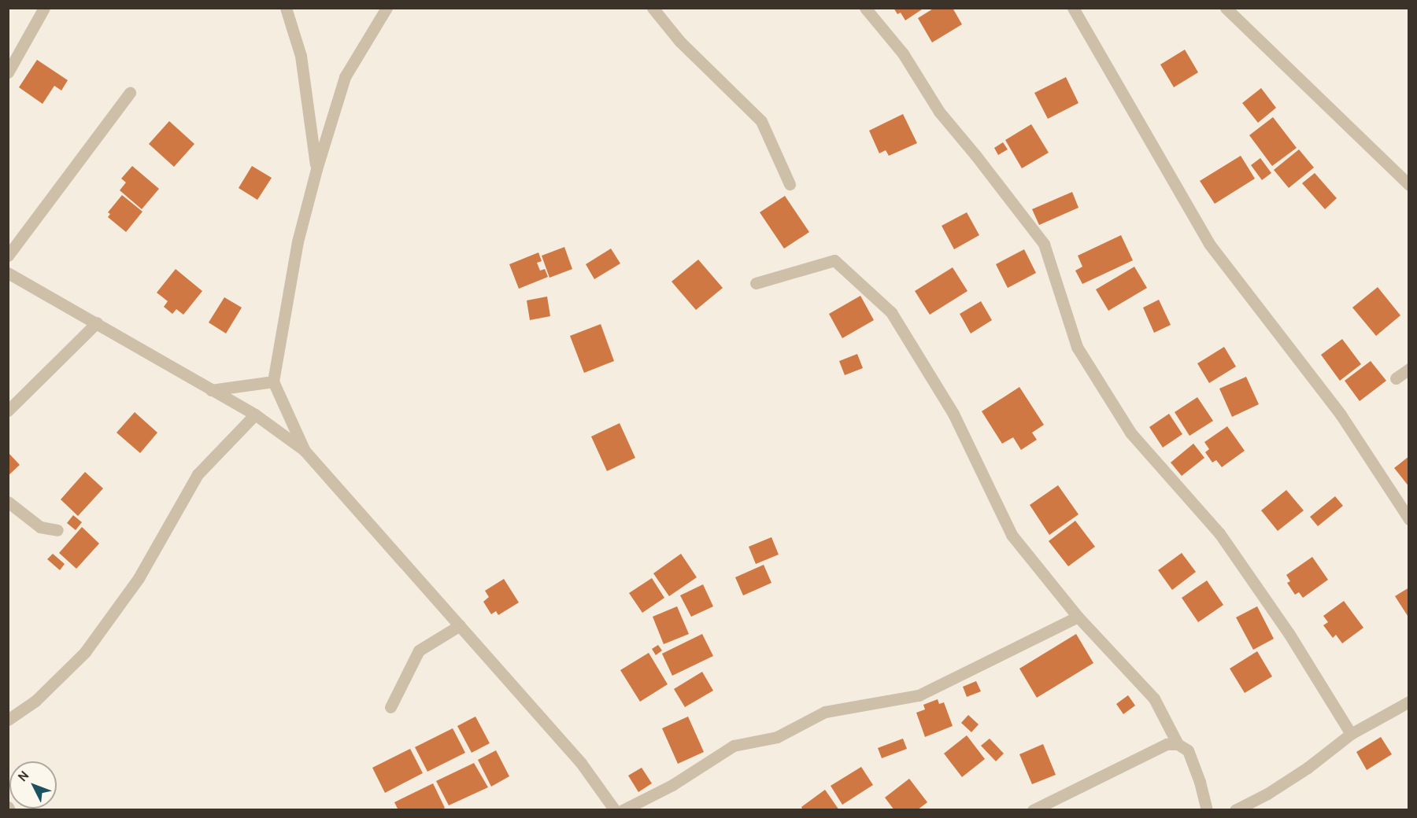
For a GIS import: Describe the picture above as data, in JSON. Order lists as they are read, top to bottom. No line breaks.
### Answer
{"north":"top left"}
